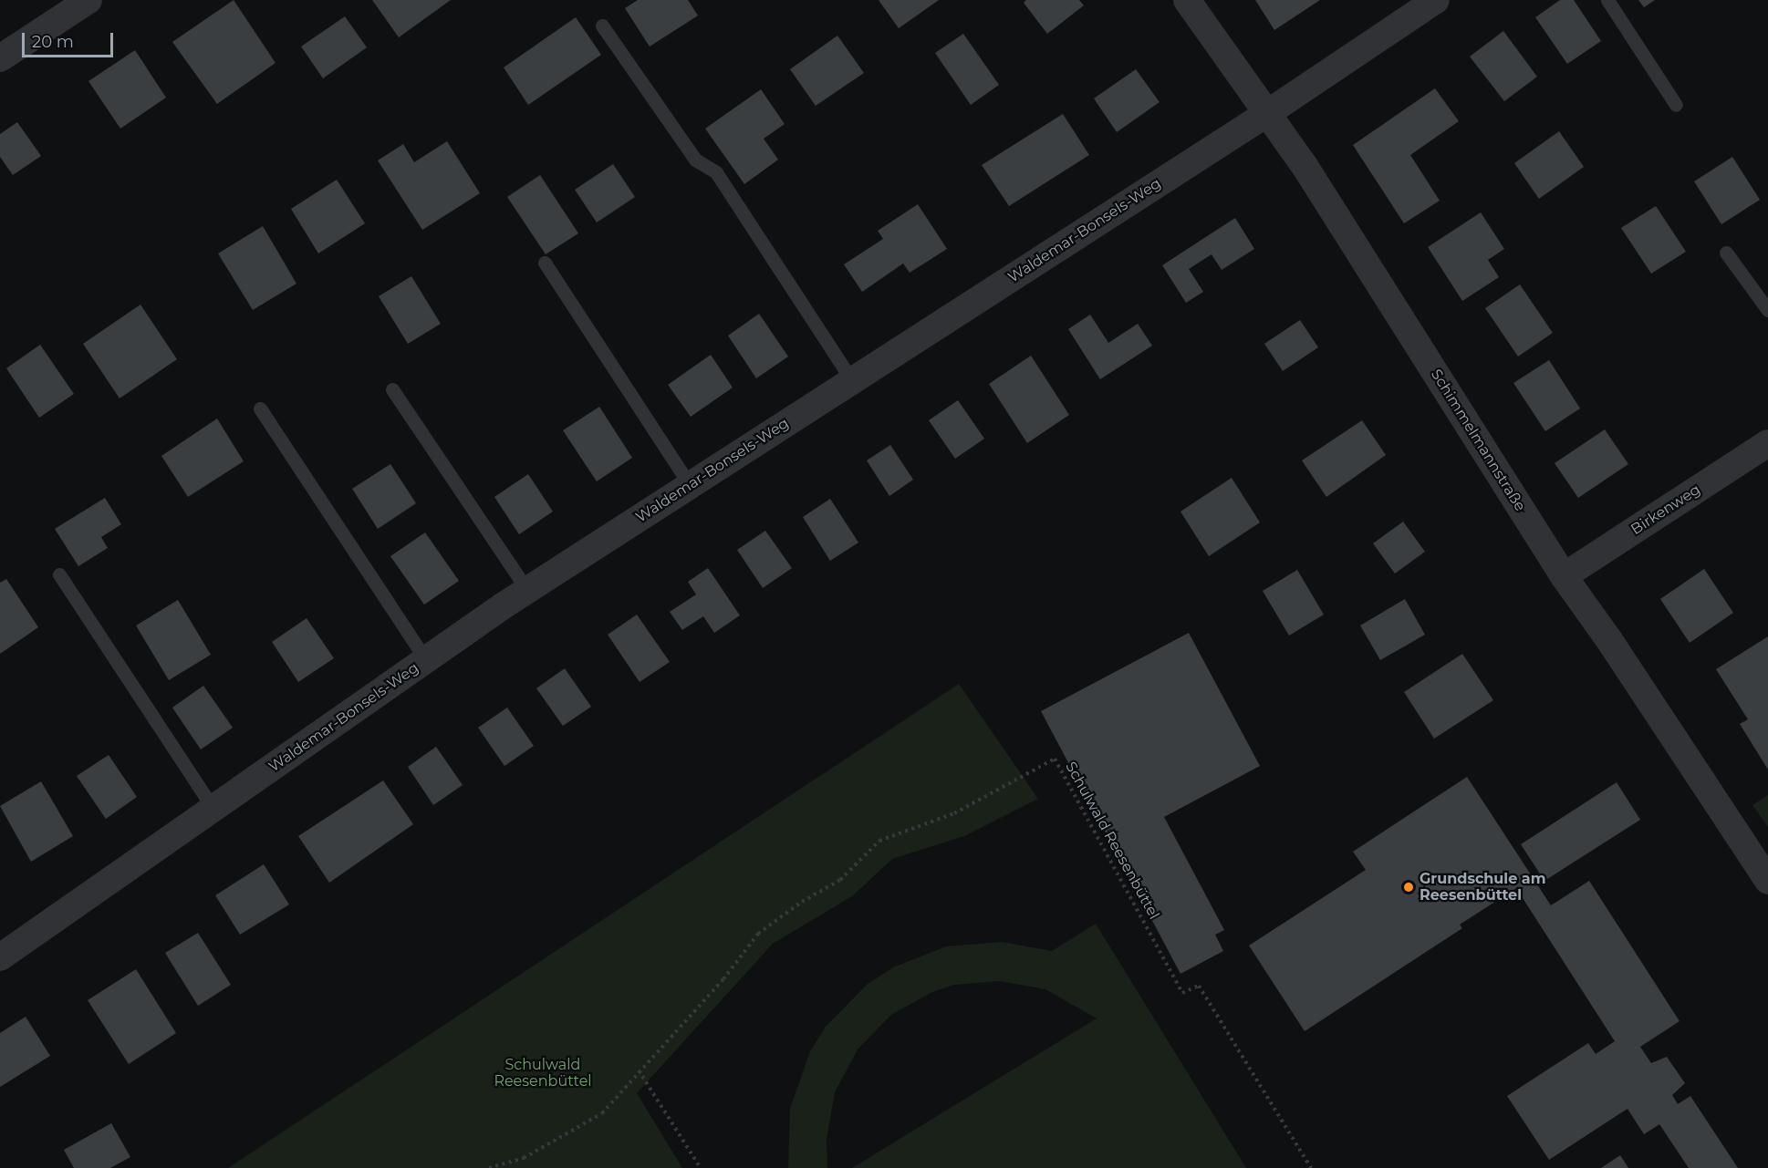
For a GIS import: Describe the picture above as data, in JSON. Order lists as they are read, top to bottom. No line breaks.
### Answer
{"streets":{"street":["Waldemar-Bonsels-Weg","Schimmelmannstraße","Birkenweg"],"path":["Schulwald Reesenbüttel"]},"crossings":[["Waldemar-Bonsels-Weg","Schimmelmannstraße"],["Schimmelmannstraße","Birkenweg"]],"parks":["Schulwald Reesenbüttel"],"places":["Grundschule am Reesenbüttel"],"scale_bar":"20 m"}
